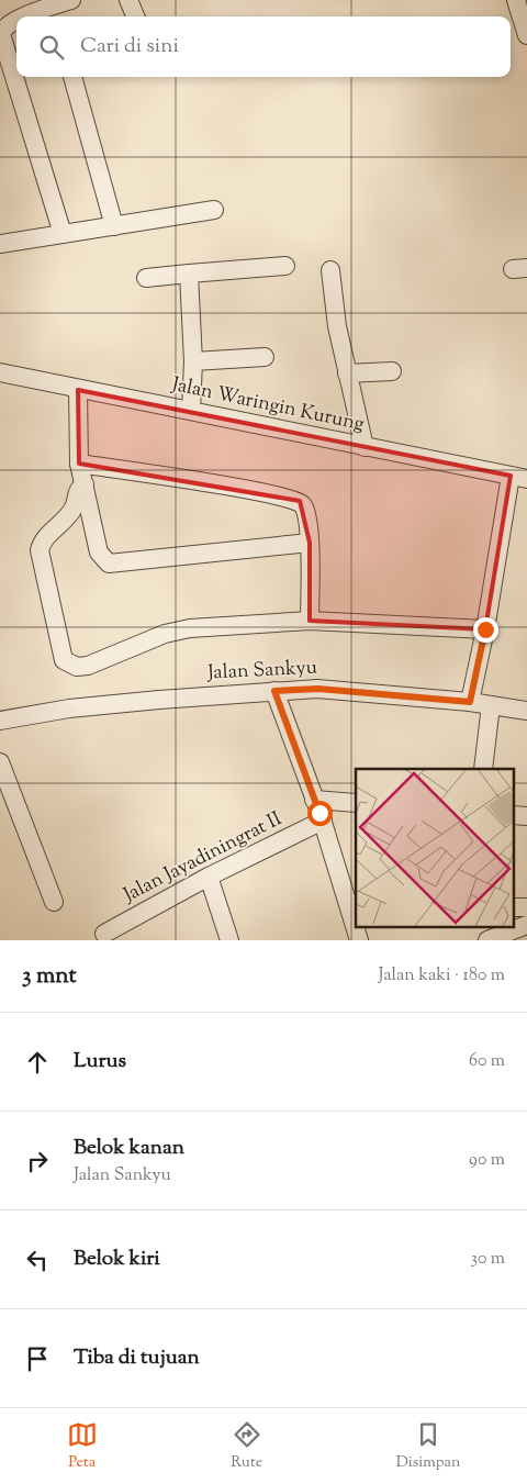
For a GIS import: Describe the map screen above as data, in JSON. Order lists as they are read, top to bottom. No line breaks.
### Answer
{"streets":{"street":["Jalan Waringin Kurung","Jalan Sankyu","Jalan Jayadiningrat II"]},"page":{"search":"Cari di sini","heading":["3 mnt","Jalan kaki · 180 m"],"list":[["Lurus","60 m"],["Belok kanan","Jalan Sankyu","90 m"],["Belok kiri","30 m"],"Tiba di tujuan"],"nav":["Peta","Rute","Disimpan"]}}
